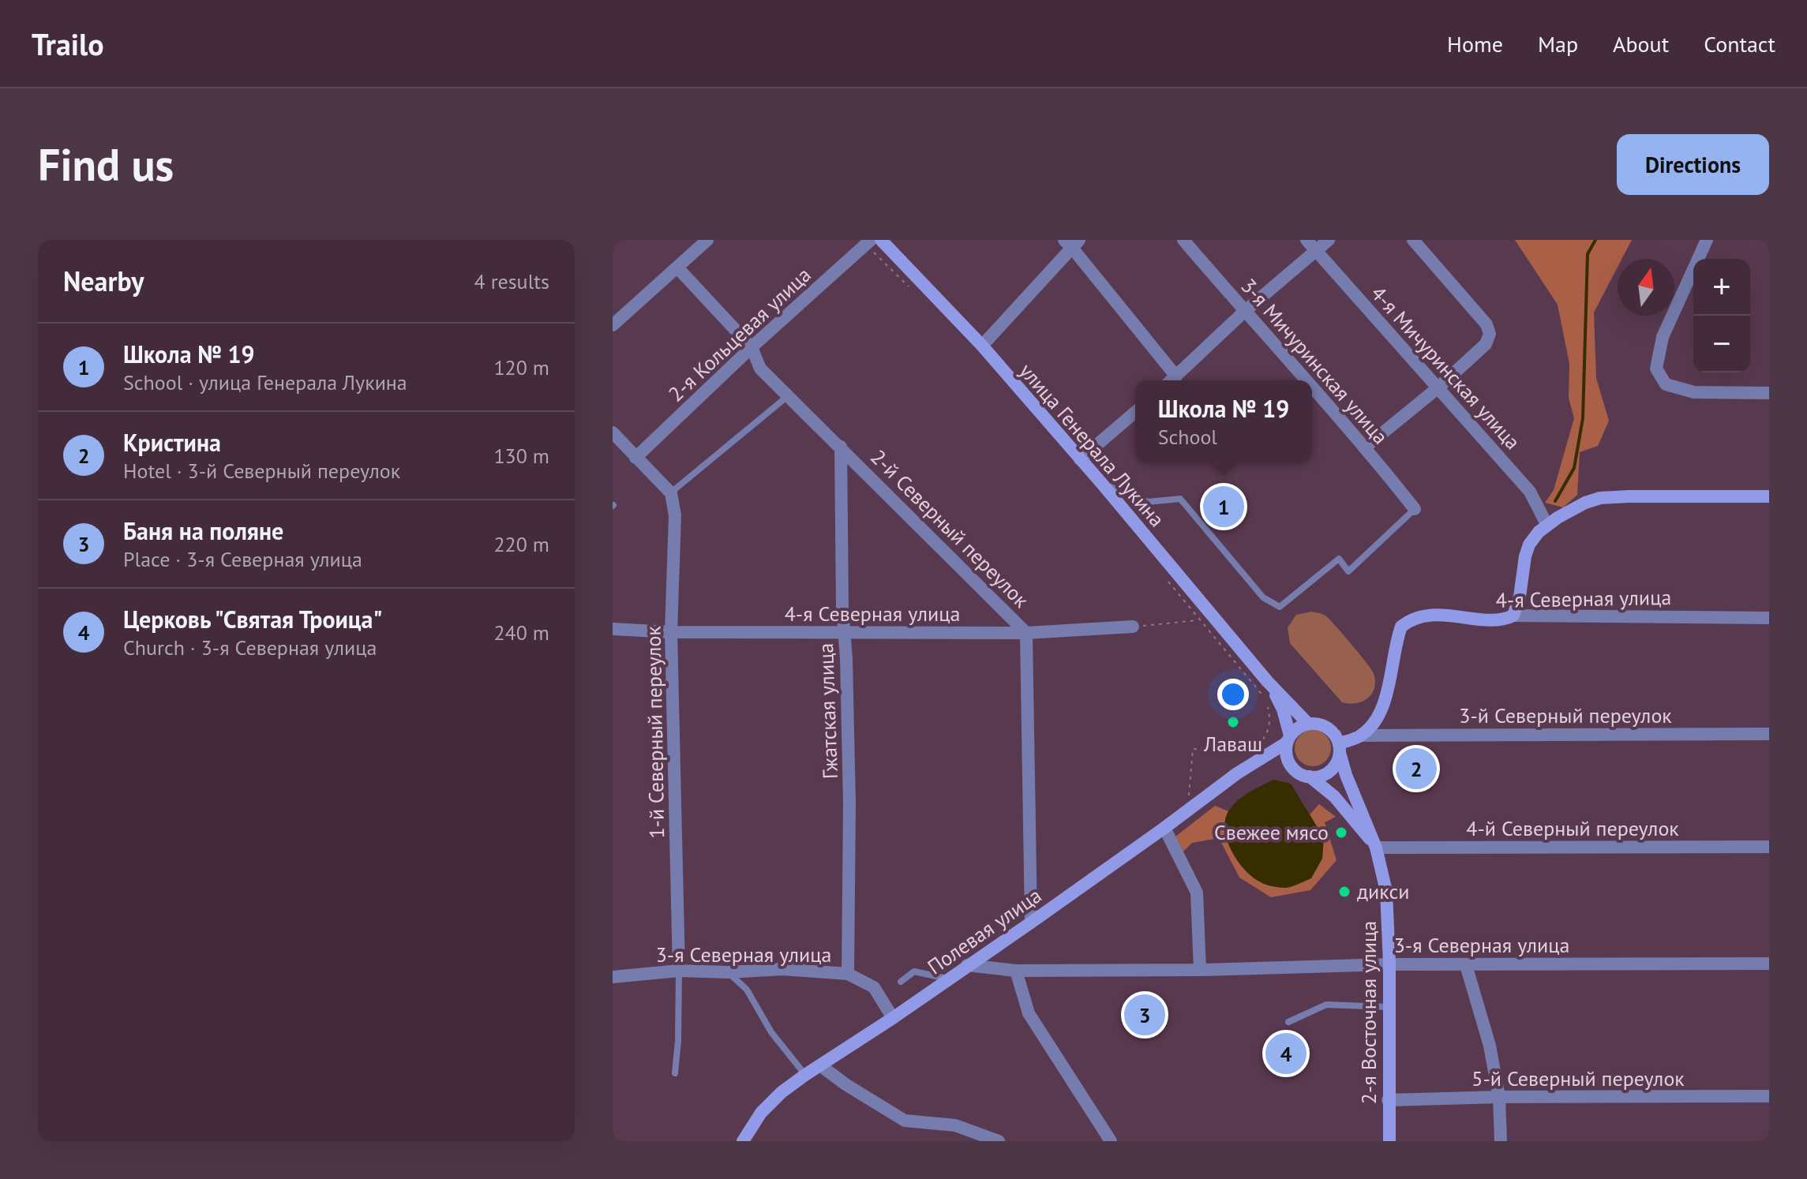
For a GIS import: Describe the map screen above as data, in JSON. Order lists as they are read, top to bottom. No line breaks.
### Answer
{"streets":{"main road":["улица Генерала Лукина","4-я Северная улица","Полевая улица","2-я Восточная улица"],"street":["2-я Кольцевая улица","3-я Мичуринская улица","4-я Мичуринская улица","2-й Северный переулок","Гжатская улица","3-й Северный переулок","1-й Северный переулок","4-й Северный переулок","3-я Северная улица","5-й Северный переулок"]},"crossings":[["2-я Кольцевая улица","2-й Северный переулок"],["улица Генерала Лукина","Полевая улица"],["улица Генерала Лукина","2-я Восточная улица"],["2-й Северный переулок","4-я Северная улица"],["2-й Северный переулок","Гжатская улица"],["2-й Северный переулок","Полевая улица"],["4-я Северная улица","Гжатская улица"],["4-я Северная улица","3-й Северный переулок"],["4-я Северная улица","1-й Северный переулок"],["Гжатская улица","3-я Северная улица"],["1-й Северный переулок","3-я Северная улица"],["4-й Северный переулок","2-я Восточная улица"],["Полевая улица","3-я Северная улица"],["Полевая улица","2-я Восточная улица"],["3-я Северная улица","2-я Восточная улица"],["2-я Восточная улица","5-й Северный переулок"]],"places":["Лаваш","Свежее мясо","дикси"],"north":"top","page":{"header":"Trailo","nav":["Home","Map","About","Contact"],"buttons":"Directions","title":"Find us","heading":["Nearby","4 results"],"map_buttons":["+","−"],"list":[{"mark":"1","name":"Школа № 19","note":"School · улица Генерала Лукина","value":"120 m"},{"mark":"2","name":"Кристина","note":"Hotel · 3-й Северный переулок","value":"130 m"},{"mark":"3","name":"Баня на поляне","note":"Place · 3-я Северная улица","value":"220 m"},{"mark":"4","name":"Церковь \"Святая Троица\"","note":"Church · 3-я Северная улица","value":"240 m"}],"popup":["Школа № 19","School"],"pins":["1","2","3","4"]}}
